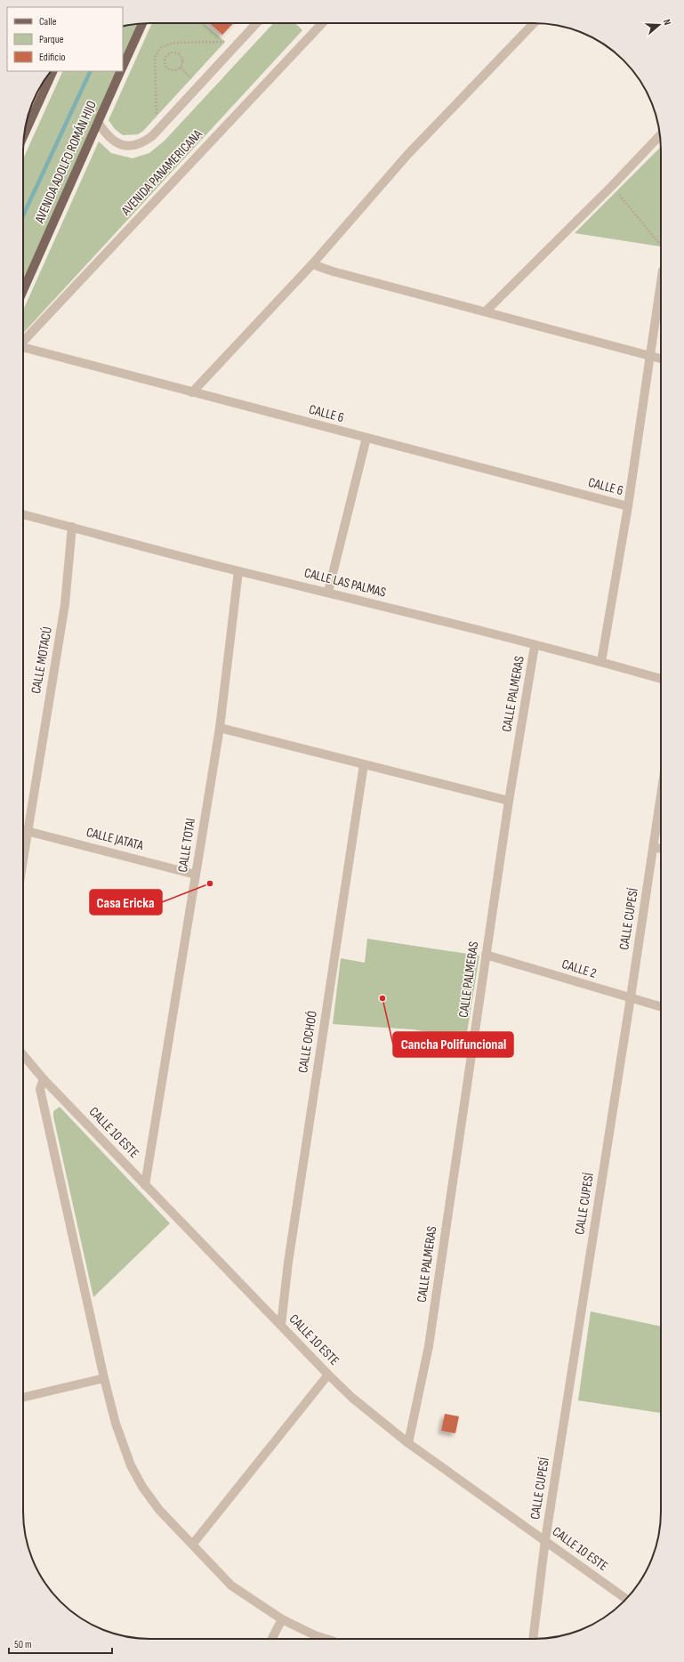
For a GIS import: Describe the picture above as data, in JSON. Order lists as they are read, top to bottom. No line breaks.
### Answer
{"streets":{"main road":["AVENIDA ADOLFO ROMÁN HIJO"],"street":["AVENIDA PANAMERICANA","CALLE 6","CALLE LAS PALMAS","CALLE MOTACÚ","CALLE PALMERAS","CALLE JATATA","CALLE TOTAI","CALLE CUPESÍ","CALLE 2","CALLE OCHOÓ","CALLE 10 ESTE"]},"crossings":[["CALLE LAS PALMAS","CALLE MOTACÚ"],["CALLE LAS PALMAS","CALLE PALMERAS"],["CALLE LAS PALMAS","CALLE TOTAI"],["CALLE MOTACÚ","CALLE JATATA"],["CALLE PALMERAS","CALLE 2"],["CALLE PALMERAS","CALLE 10 ESTE"],["CALLE JATATA","CALLE TOTAI"],["CALLE TOTAI","CALLE 10 ESTE"],["CALLE CUPESÍ","CALLE 2"],["CALLE CUPESÍ","CALLE 10 ESTE"],["CALLE OCHOÓ","CALLE 10 ESTE"]],"places":["Casa Ericka","Cancha Polifuncional"],"legend":["Calle","Parque","Edificio"],"scale_bar":"50 m","north":"right"}
